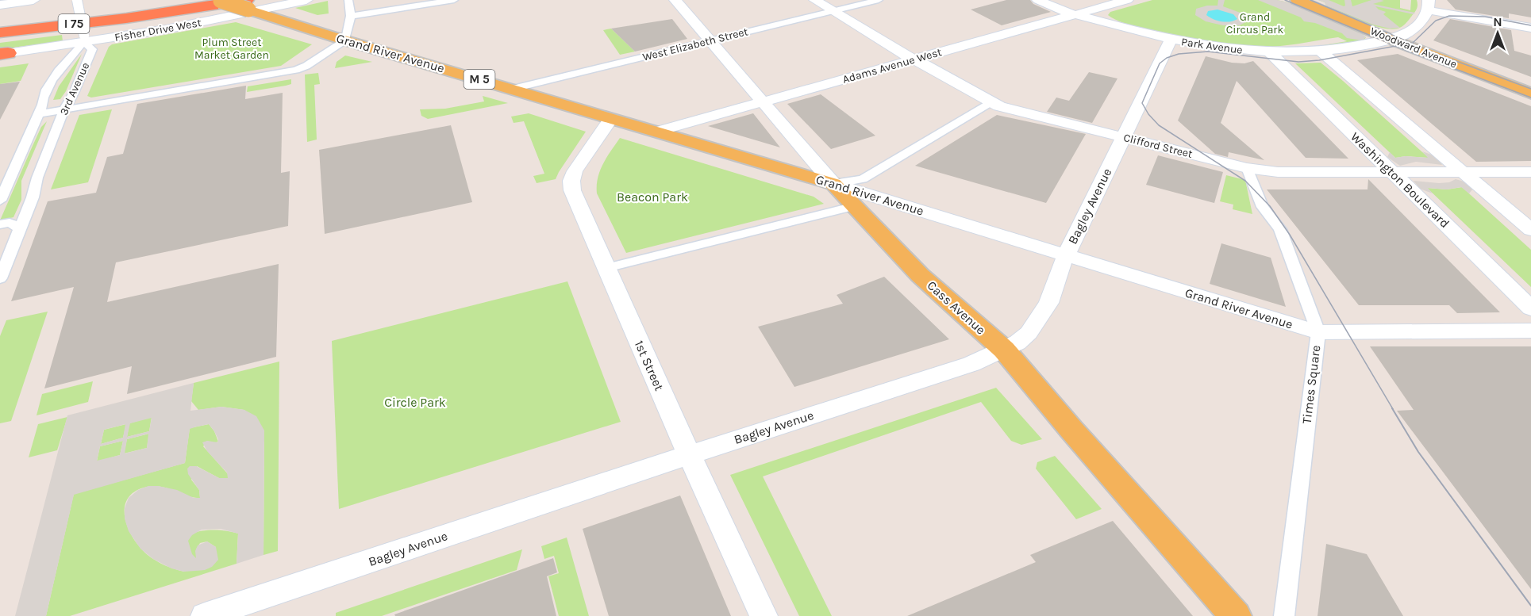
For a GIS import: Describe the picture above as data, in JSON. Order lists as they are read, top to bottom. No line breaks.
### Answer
{"streets":{"highway":["I 75"],"main road":["Woodward Avenue","Grand River Avenue","M 5","Cass Avenue"],"street":["Fisher Drive West","West Elizabeth Street","Park Avenue","Adams Avenue West","3rd Avenue","Clifford Street","Washington Boulevard","Bagley Avenue","1st Street","Times Square"]},"crossings":[["I 75","Fisher Drive West"],["I 75","Grand River Avenue"],["Fisher Drive West","Grand River Avenue"],["Fisher Drive West","3rd Avenue"],["West Elizabeth Street","Grand River Avenue"],["West Elizabeth Street","Clifford Street"],["West Elizabeth Street","Cass Avenue"],["Park Avenue","Woodward Avenue"],["Park Avenue","Adams Avenue West"],["Park Avenue","Washington Boulevard"],["Park Avenue","Bagley Avenue"],["Grand River Avenue","Adams Avenue West"],["Grand River Avenue","Bagley Avenue"],["Grand River Avenue","Cass Avenue"],["Grand River Avenue","1st Street"],["Grand River Avenue","Times Square"],["Adams Avenue West","Clifford Street"],["Adams Avenue West","Cass Avenue"],["Clifford Street","Washington Boulevard"],["Clifford Street","Bagley Avenue"],["Clifford Street","Times Square"],["Bagley Avenue","Cass Avenue"],["Bagley Avenue","1st Street"]],"parks":["Grand Circus Park","Plum Street Market Garden","Beacon Park","Circle Park"],"north":"top"}
